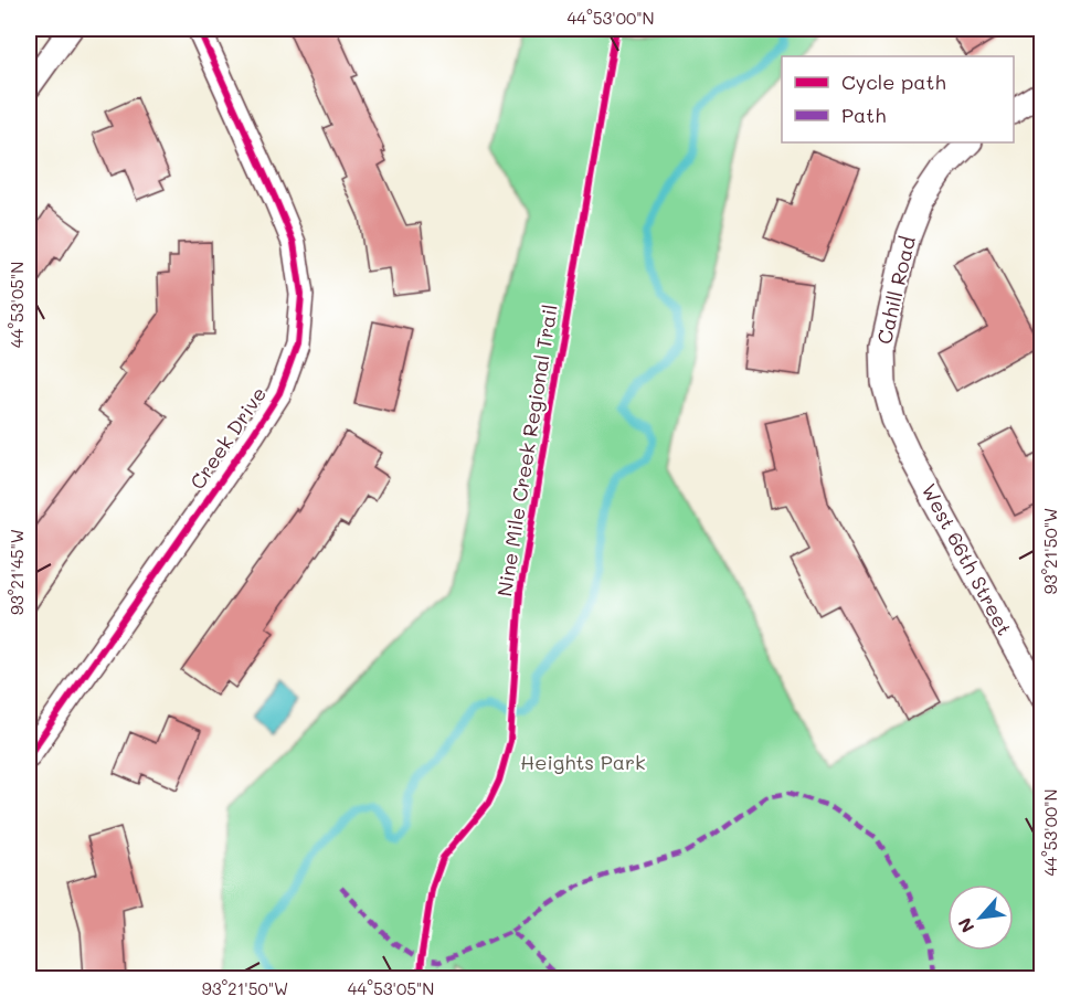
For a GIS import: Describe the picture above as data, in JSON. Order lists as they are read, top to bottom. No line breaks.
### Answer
{"streets":{"street":["Cahill Road","Creek Drive","West 66th Street"],"cycle path":["Nine Mile Creek Regional Trail"]},"crossings":[["Cahill Road","West 66th Street"]],"parks":["Heights Park"],"legend":["Cycle path","Path"],"north":"bottom left","coordinates":["44°53'00\"N","44°53'05\"N","93°21'50\"W","93°21'45\"W"]}
